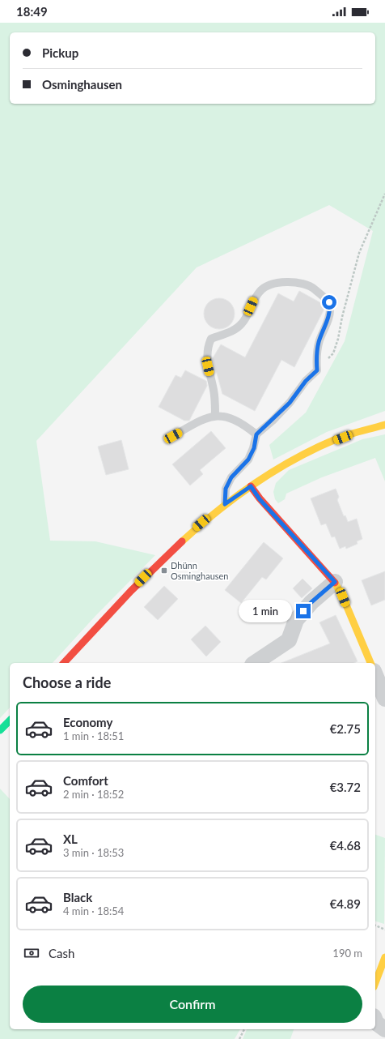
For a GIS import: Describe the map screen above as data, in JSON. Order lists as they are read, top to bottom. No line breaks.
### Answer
{"places":{"transit":["Dhünn Osminghausen"]},"page":{"status":"18:49","banner":["Pickup","Osminghausen"],"bubble":"1 min","heading":"Choose a ride","list":[{"name":"Economy","note":"1 min · 18:51","value":"€2.75"},{"name":"Comfort","note":"2 min · 18:52","value":"€3.72"},{"name":"XL","note":"3 min · 18:53","value":"€4.68"},{"name":"Black","note":"4 min · 18:54","value":"€4.89"}],"pay":["Cash","190 m"],"buttons":"Confirm"}}
